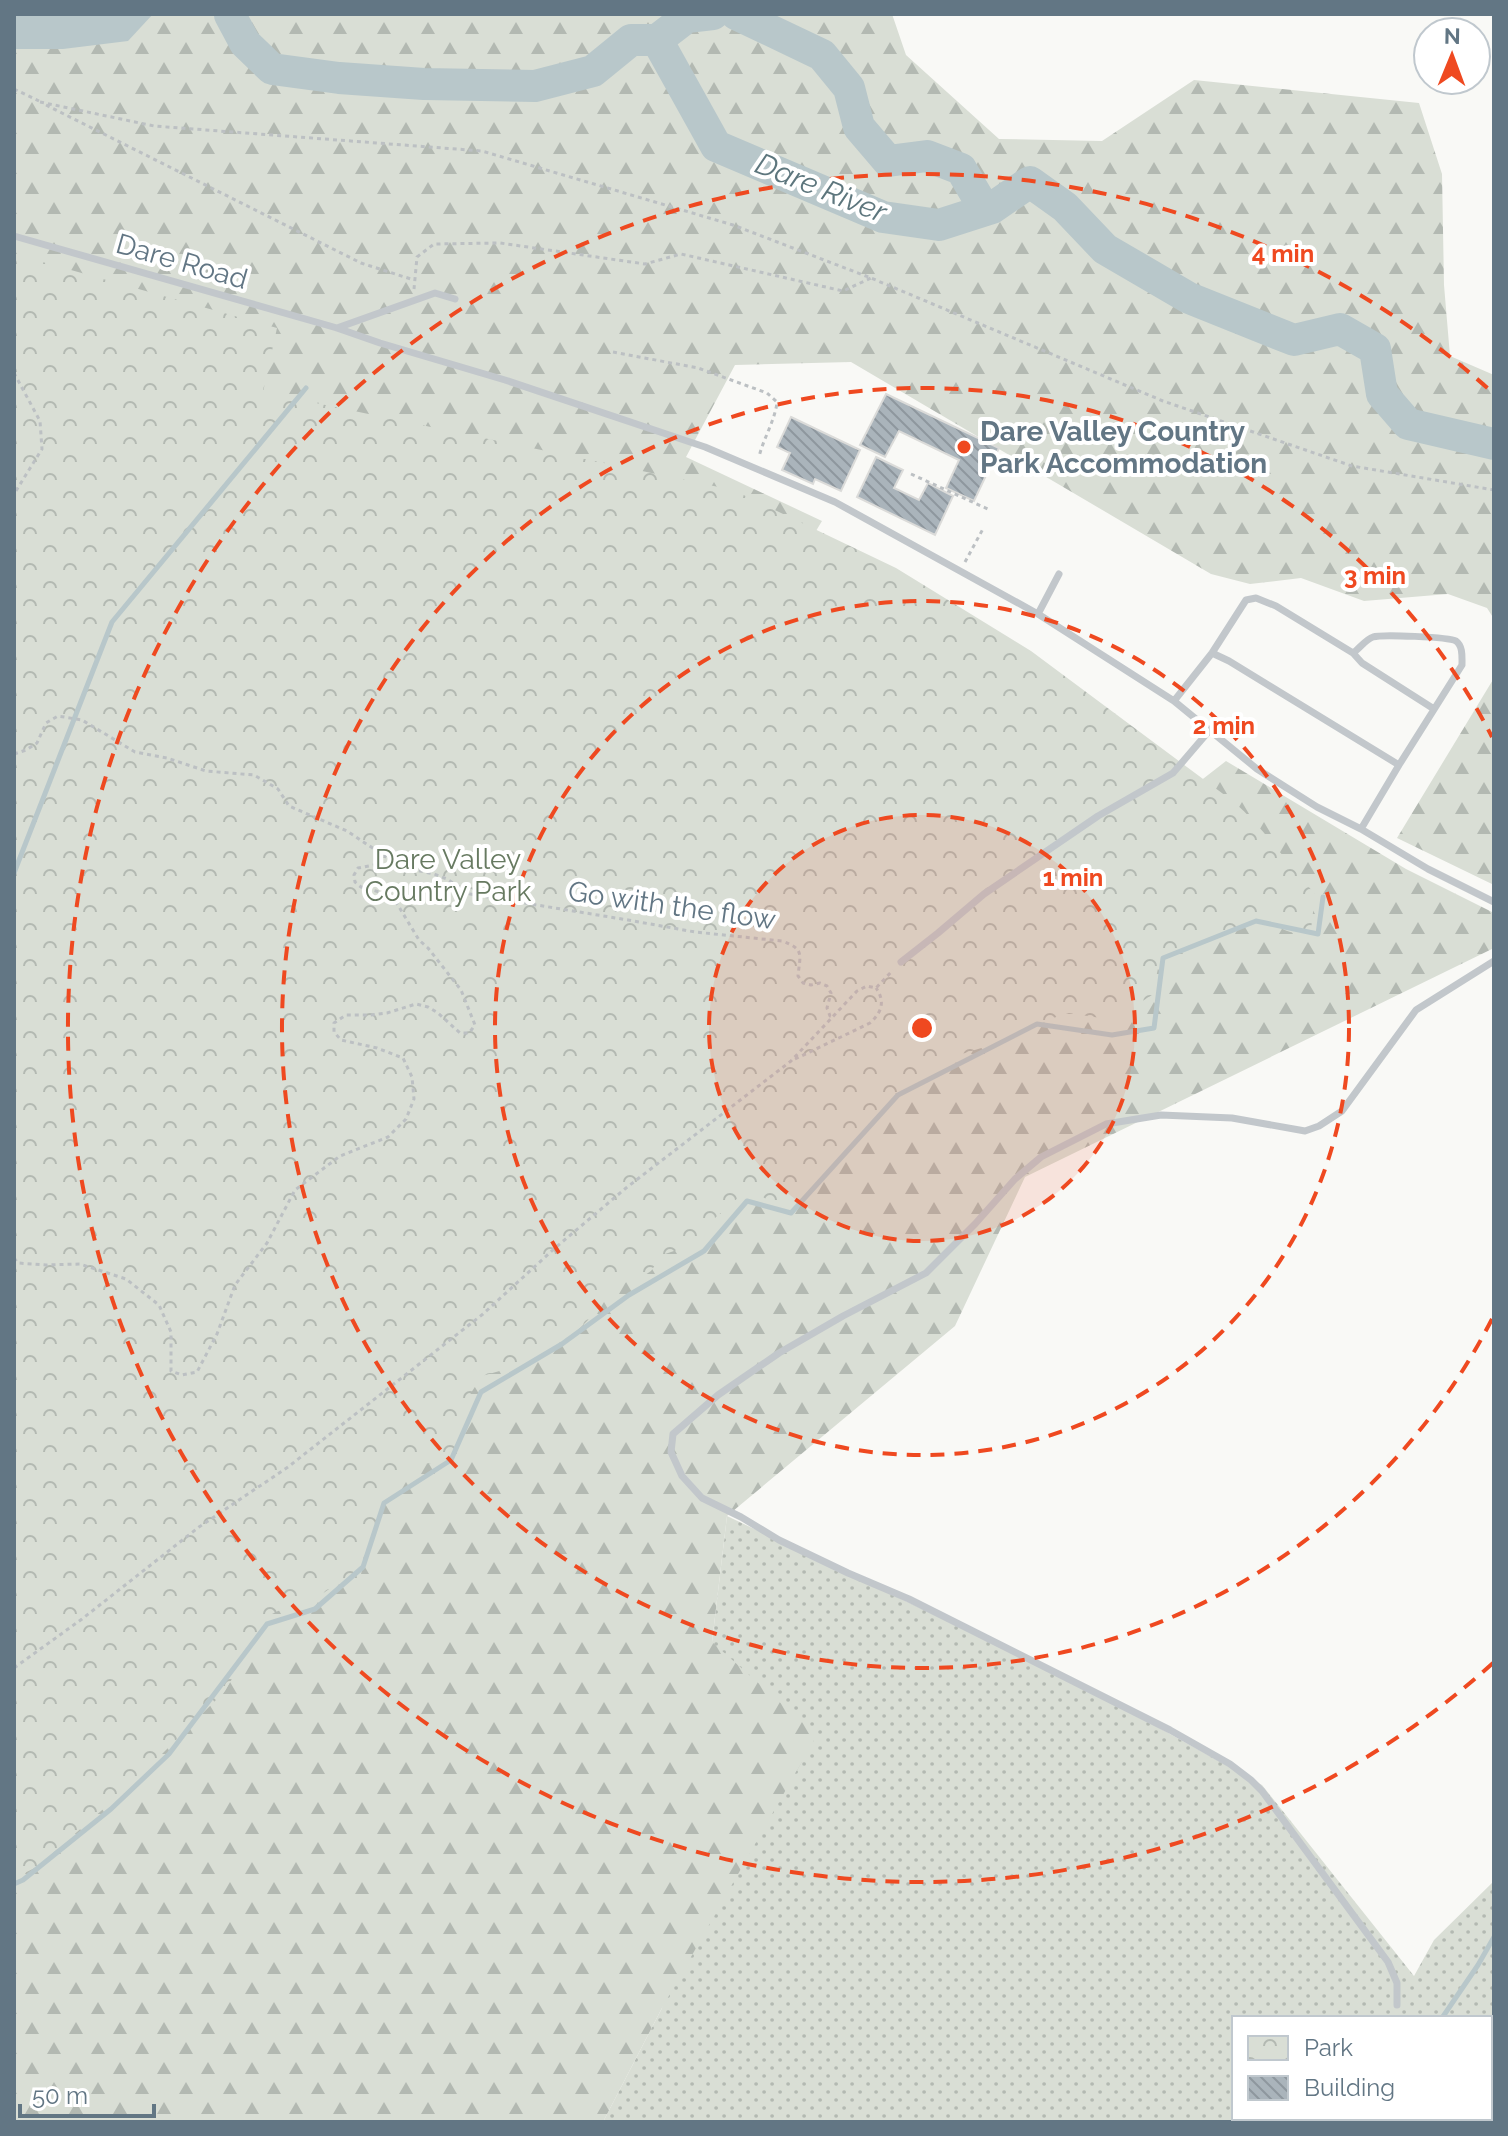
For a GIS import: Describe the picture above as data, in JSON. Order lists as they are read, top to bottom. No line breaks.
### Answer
{"streets":{"lane":["Dare Road"],"path":["Go with the flow"]},"water":["Dare River"],"parks":["Dare Valley Country Park"],"places":["Dare Valley Country Park Accommodation"],"legend":["Park","Building"],"scale_bar":"50 m","north":"top","rings":["4 min","3 min","2 min","1 min"]}
